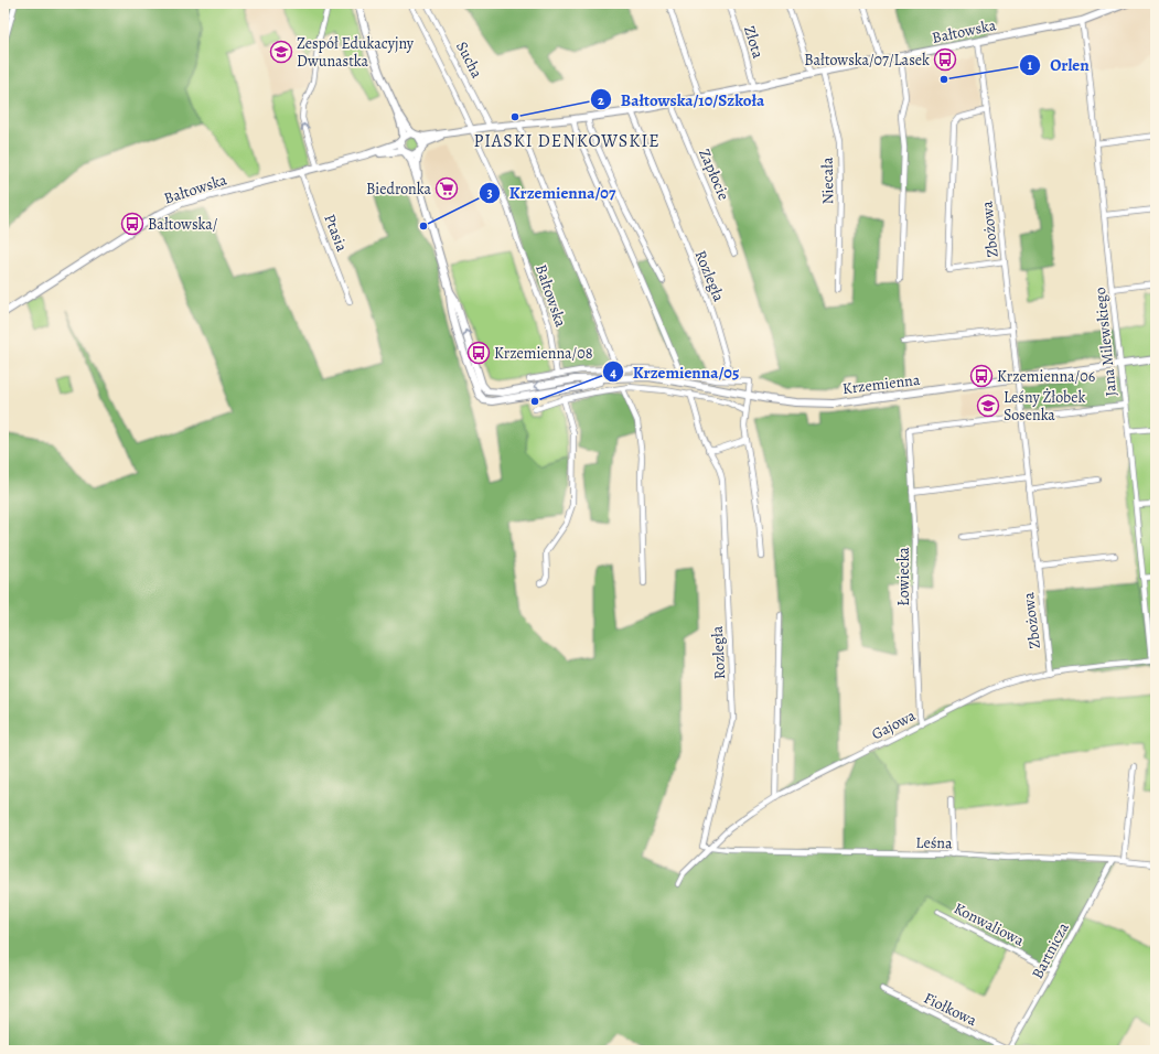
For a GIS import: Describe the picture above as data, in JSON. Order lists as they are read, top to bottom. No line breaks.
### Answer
{"streets":{"main road":["Bałtowska","Krzemienna"],"street":["Złota","Sucha","Zapłocie","Niecała","Zbożowa","Ptasia","Rozległa","Jana Milewskiego","Łowiecka","Gajowa","Leśna","Konwaliowa","Bartnicza","Fiołkowa"]},"crossings":[["Bałtowska","Złota"],["Bałtowska","Sucha"],["Bałtowska","Zapłocie"],["Bałtowska","Niecała"],["Bałtowska","Zbożowa"],["Bałtowska","Ptasia"],["Bałtowska","Rozległa"],["Bałtowska","Jana Milewskiego"],["Bałtowska","Krzemienna"],["Zbożowa","Krzemienna"],["Zbożowa","Łowiecka"],["Zbożowa","Gajowa"],["Rozległa","Gajowa"],["Rozległa","Leśna"],["Jana Milewskiego","Krzemienna"],["Jana Milewskiego","Gajowa"],["Łowiecka","Gajowa"],["Gajowa","Leśna"],["Leśna","Bartnicza"],["Konwaliowa","Bartnicza"],["Bartnicza","Fiołkowa"]],"districts":["PIASKI DENKOWSKIE"],"places":{"school or university":["Zespół Edukacyjny Dwunastka","Leśny Żłobek Sosenka"],"bus stop":["Bałtowska/07/Lasek","Bałtowska/","Krzemienna/08","Krzemienna/06"],"other":["Orlen","Bałtowska/10/Szkoła","Krzemienna/07","Krzemienna/05"],"supermarket":["Biedronka"]}}
